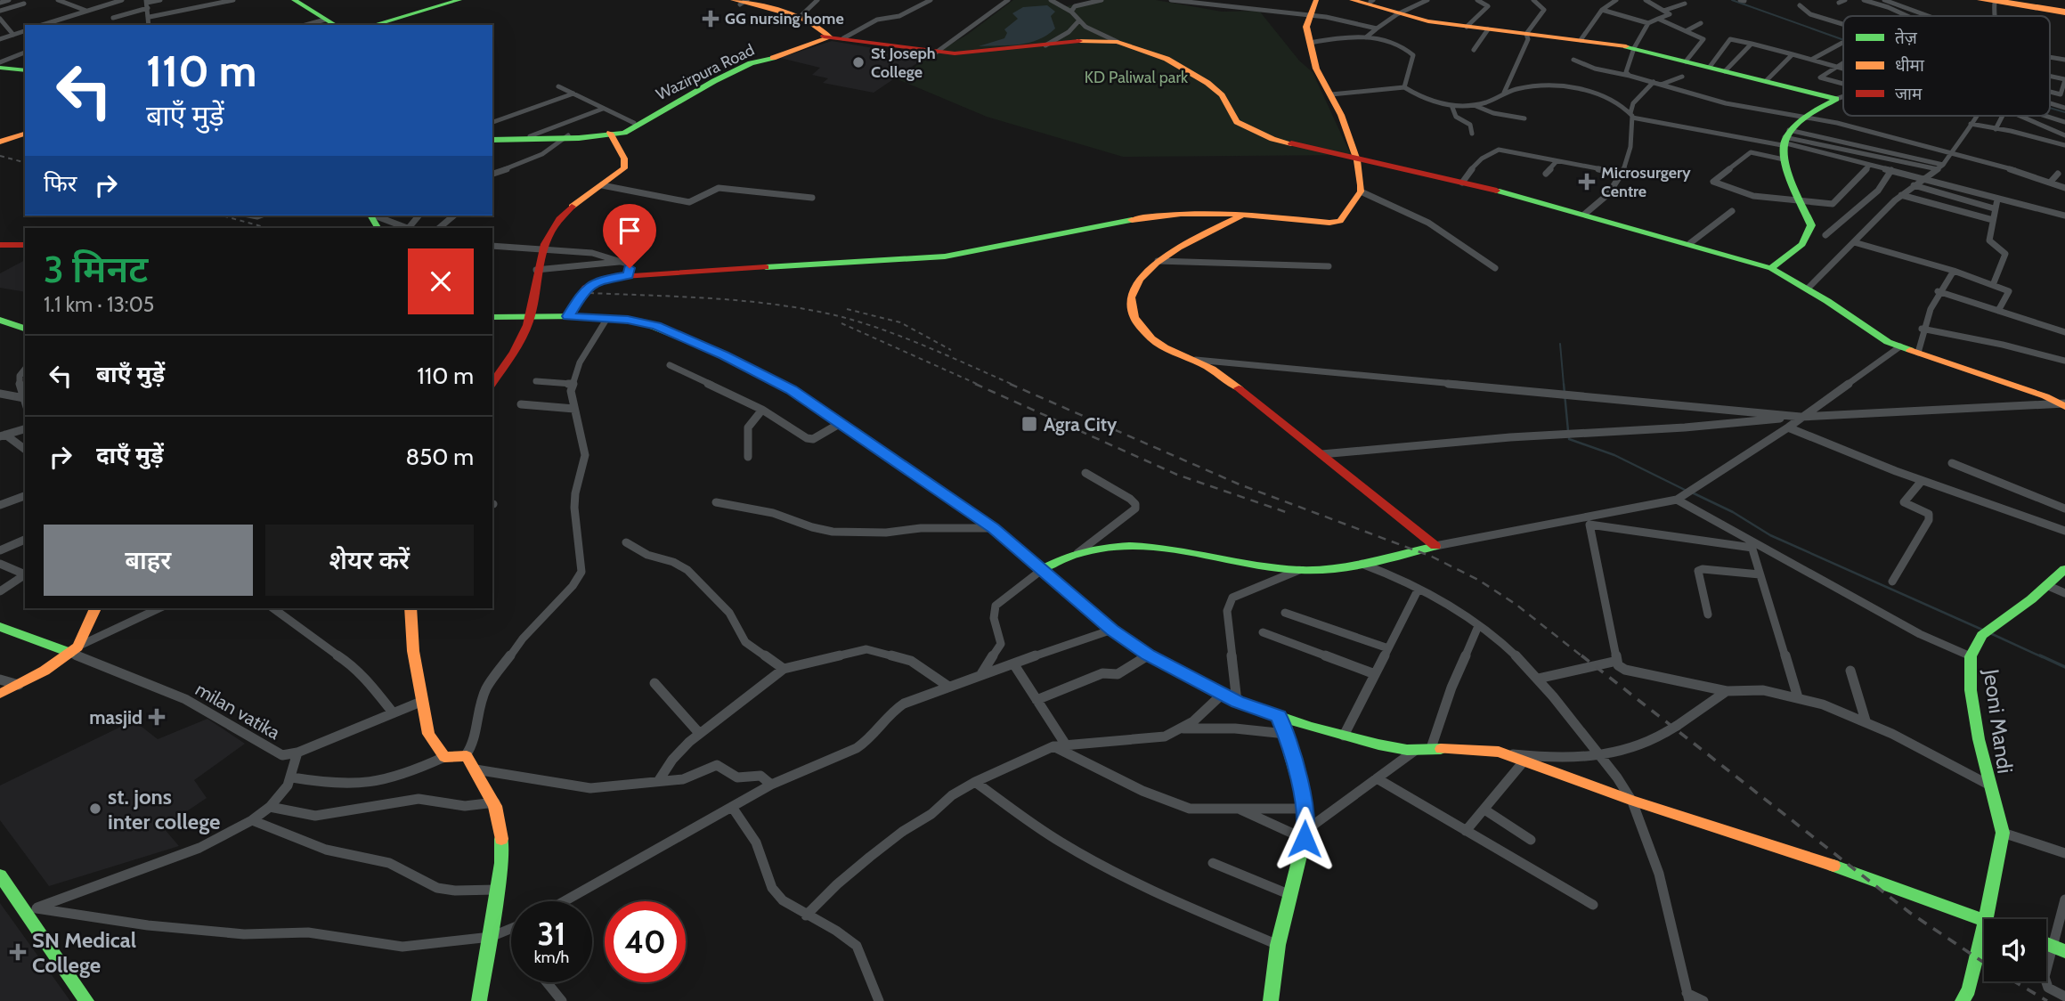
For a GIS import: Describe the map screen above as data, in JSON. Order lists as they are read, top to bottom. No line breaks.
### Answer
{"streets":{"main road":["Wazirpura Road","Jeoni Mandi"],"street":["milan vatika"]},"parks":["KD Paliwal park"],"places":{"health":["GG nursing home","Microsurgery Centre","masjid","SN Medical College"],"other":["St Joseph College","st. jons inter college"],"transit":["Agra City"]},"legend":["तेज़","धीमा","जाम"],"page":{"turn":["110 m","बाएँ मुड़ें"],"then":"फिर","heading":["3 मिनट","1.1 km · 13:05"],"list":[{"name":"बाएँ मुड़ें","value":"110 m"},{"name":"दाएँ मुड़ें","value":"850 m"}],"buttons":["बाहर","शेयर करें"],"speed":"31 km/h","limit":"40"}}
